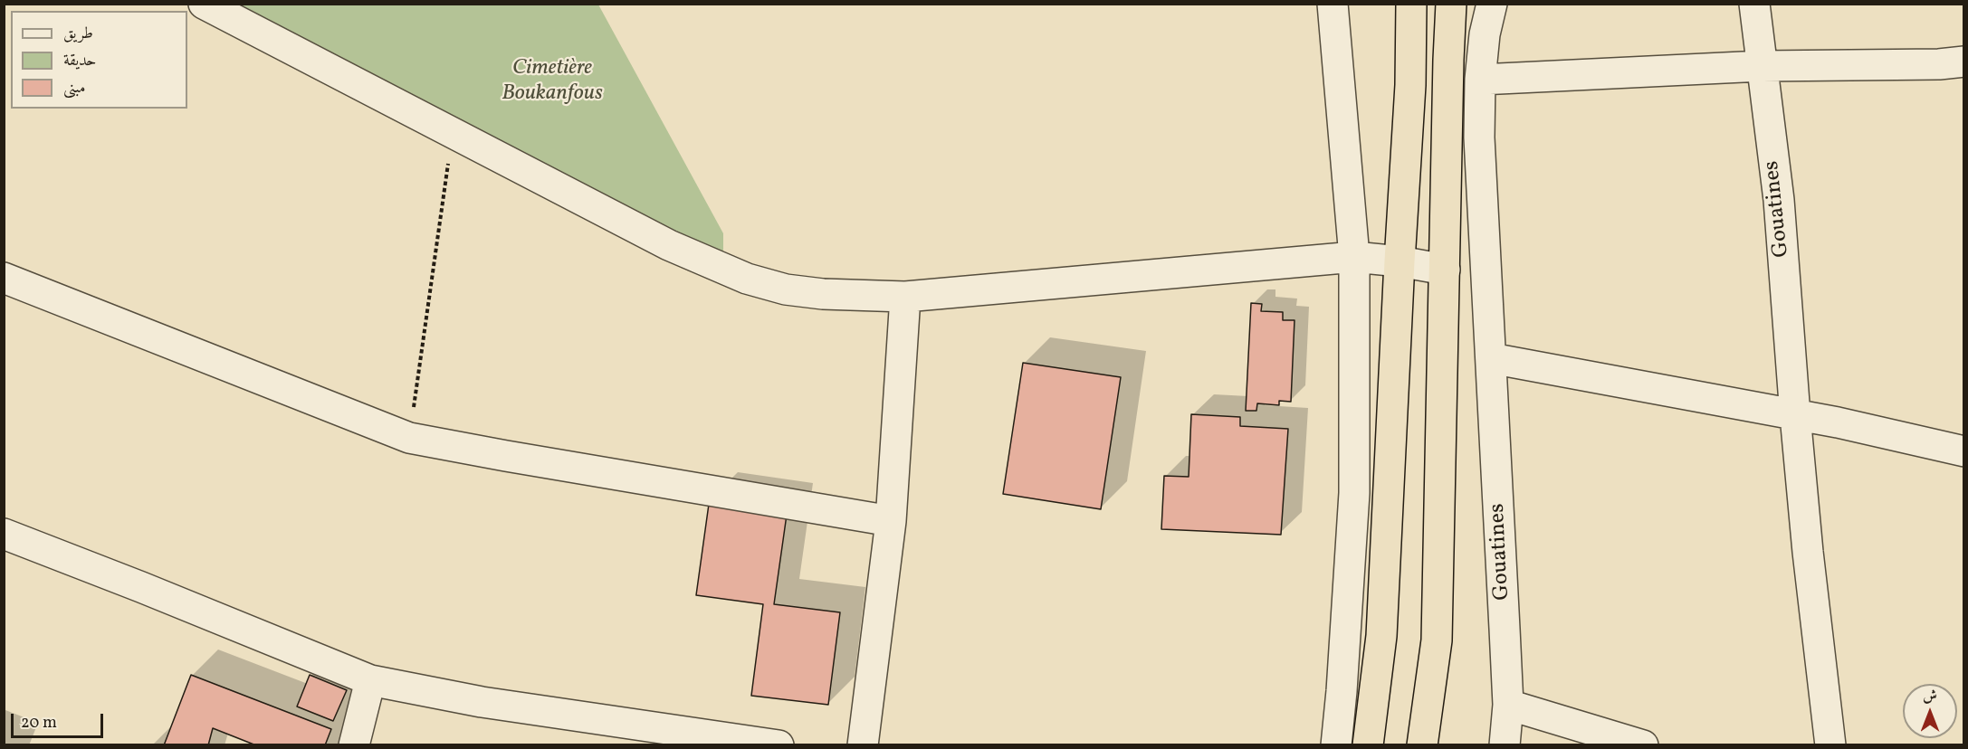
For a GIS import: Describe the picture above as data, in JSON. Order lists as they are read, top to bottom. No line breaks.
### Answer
{"streets":{"street":["Gouatines"]},"parks":["Cimetière Boukanfous"],"legend":["طريق","حديقة","مبنى"],"scale_bar":"20 m","north":"top"}
